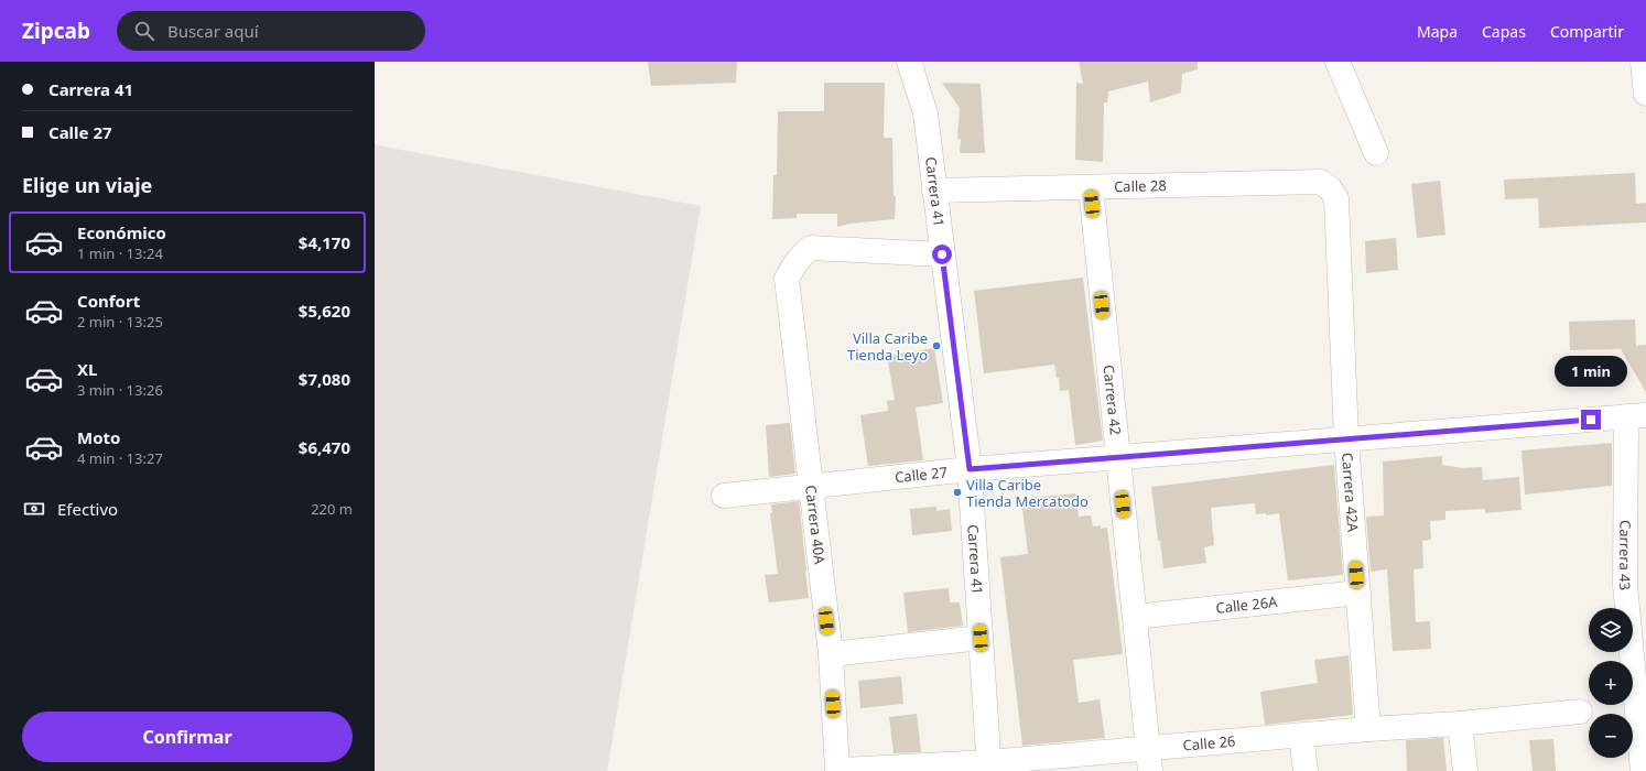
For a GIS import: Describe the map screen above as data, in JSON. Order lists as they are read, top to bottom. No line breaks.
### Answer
{"streets":{"street":["Calle 28","Carrera 41","Carrera 42","Calle 27","Carrera 42A","Carrera 40A","Carrera 43","Calle 26A","Calle 26"]},"crossings":[["Calle 28","Carrera 41"],["Calle 28","Carrera 42"],["Calle 28","Carrera 42A"],["Carrera 41","Calle 27"],["Carrera 41","Carrera 40A"],["Carrera 41","Calle 26"],["Carrera 42","Calle 27"],["Carrera 42","Calle 26A"],["Carrera 42","Calle 26"],["Calle 27","Carrera 42A"],["Calle 27","Carrera 40A"],["Calle 27","Carrera 43"],["Carrera 42A","Calle 26A"],["Carrera 42A","Calle 26"],["Carrera 40A","Calle 26"]],"places":["Villa Caribe Tienda Leyo","Villa Caribe Tienda Mercatodo"],"page":{"header":"Zipcab","search":"Buscar aquí","nav":["Mapa","Capas","Compartir"],"banner":["Carrera 41","Calle 27"],"heading":"Elige un viaje","list":[{"name":"Económico","note":"1 min · 13:24","value":"$4,170"},{"name":"Confort","note":"2 min · 13:25","value":"$5,620"},{"name":"XL","note":"3 min · 13:26","value":"$7,080"},{"name":"Moto","note":"4 min · 13:27","value":"$6,470"}],"bubble":"1 min","pay":["Efectivo","220 m"],"map_buttons":["+","−"],"buttons":"Confirmar"}}
